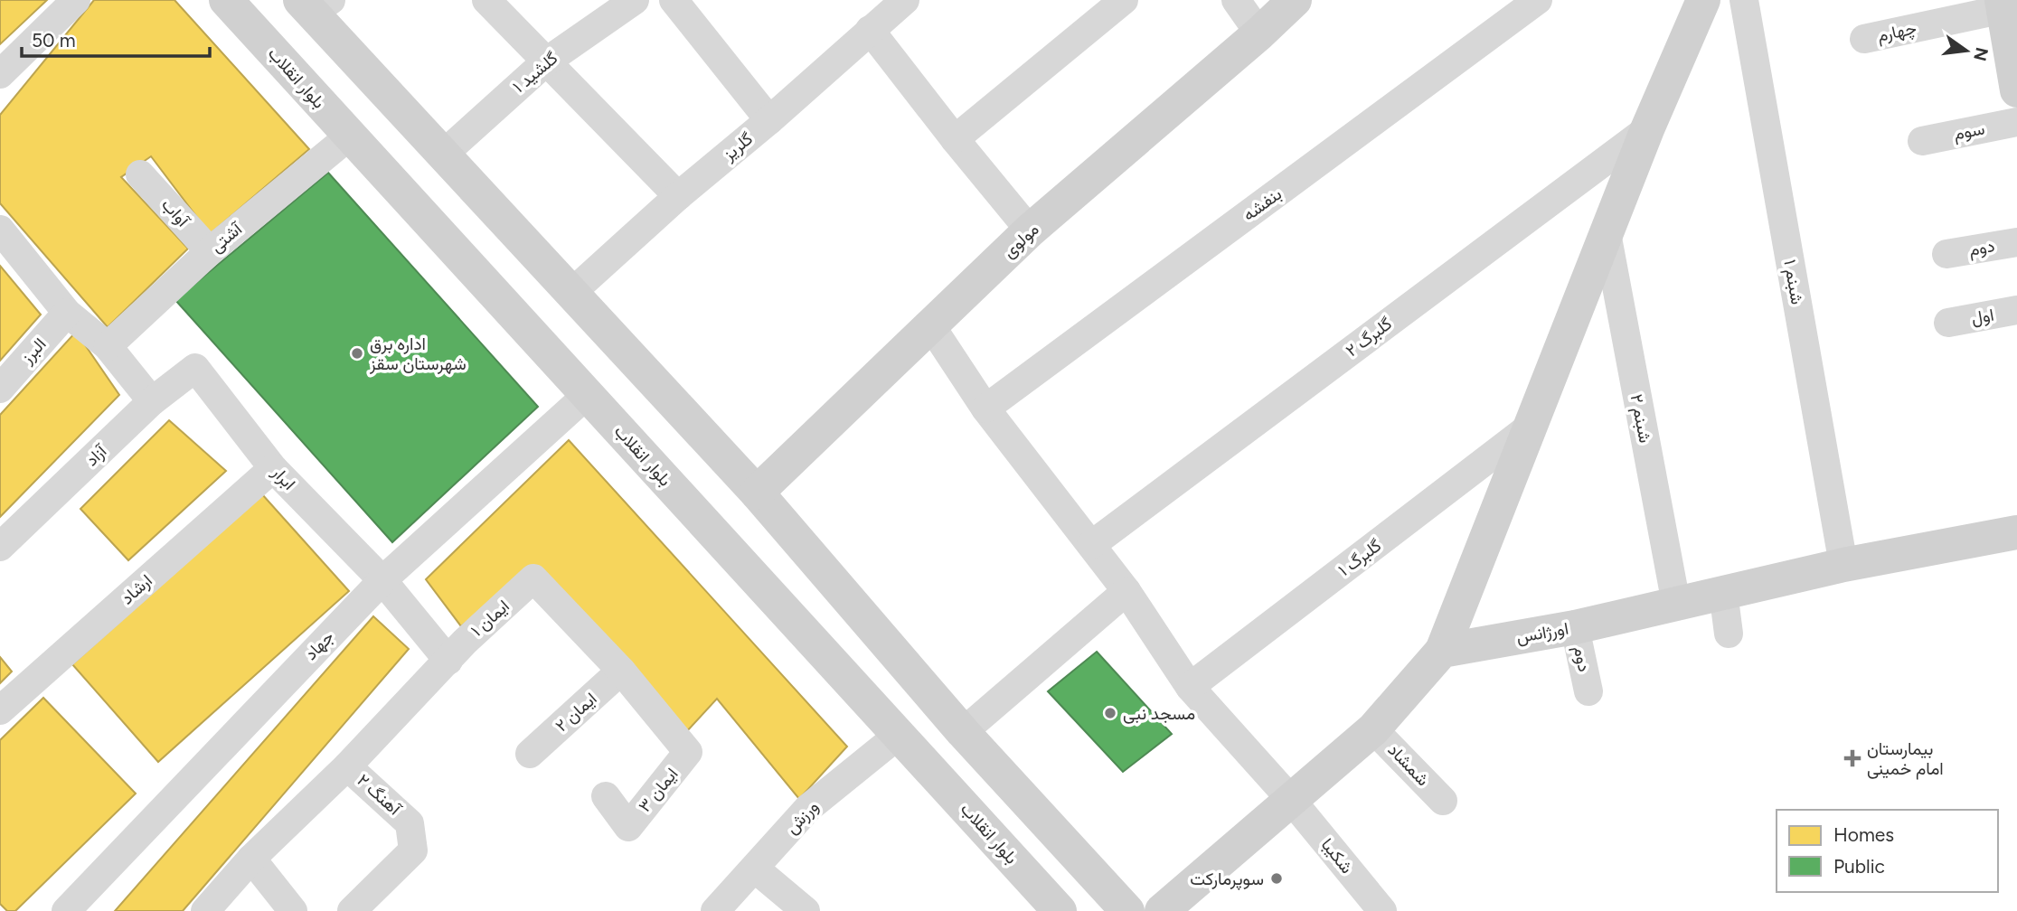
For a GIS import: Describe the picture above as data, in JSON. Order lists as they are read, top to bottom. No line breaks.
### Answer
{"streets":{"main road":["بلوار انقلاب","مولوی","اورژانس"],"street":["چهارم","گلشید ۱","سوم","گلریز","بنفشه","آواب","آشتی","دوم","شبنم ۱","اول","گلبرگ ۲","البرز","شبنم ۲","آزاد","ابرار","گلبرگ ۱","ارشاد","ایمان ۱","جهاد","ایمان ۲","شمشاد","ایمان ۳","آهنگ ۲","ورزش","شکیبا"]},"crossings":[["بلوار انقلاب","آشتی"],["بلوار انقلاب","جهاد"],["بلوار انقلاب","ورزش"],["بنفشه","شکیبا"],["آواب","آشتی"],["مولوی","شکیبا"],["دوم","اورژانس"],["شبنم ۱","اورژانس"],["گلبرگ ۲","شکیبا"],["شبنم ۲","اورژانس"],["آزاد","ابرار"],["ابرار","ارشاد"],["ابرار","ایمان ۱"],["ابرار","جهاد"],["گلبرگ ۱","شکیبا"],["ایمان ۱","ایمان ۲"],["ایمان ۱","ایمان ۳"],["ایمان ۱","آهنگ ۲"],["ایمان ۲","ایمان ۳"]],"places":{"other":["اداره برق شهرستان سقز","مسجد نبی","سوپرمارکت"],"health":["بیمارستان امام خمینی"]},"legend":["Homes","Public"],"scale_bar":"50 m","north":"right"}
